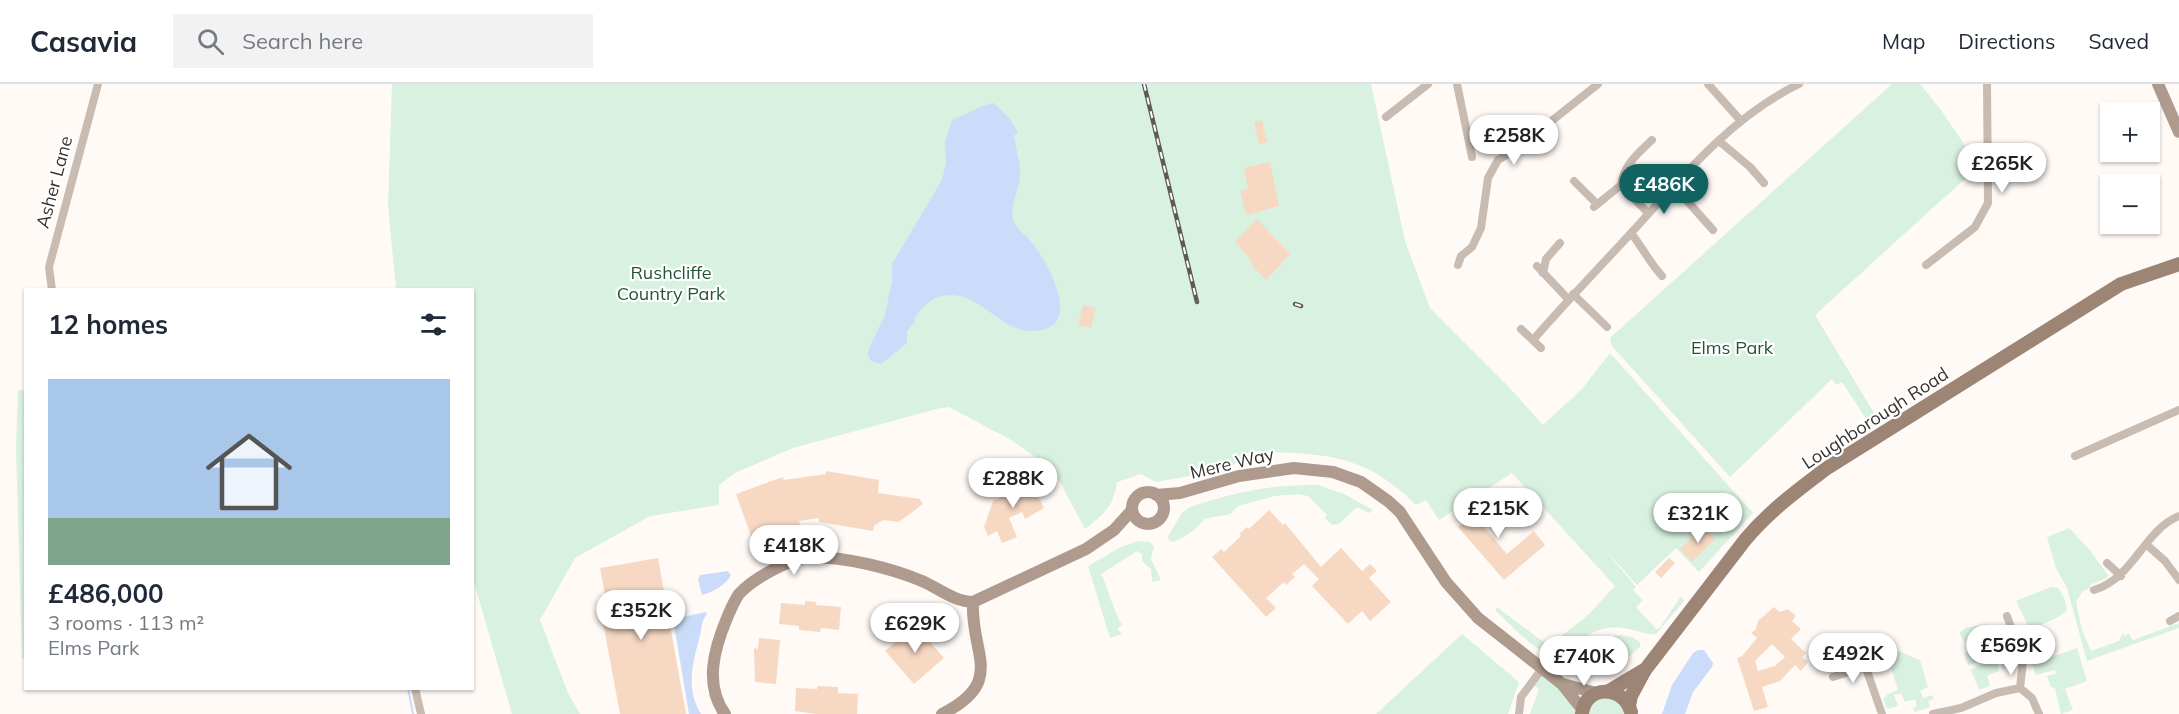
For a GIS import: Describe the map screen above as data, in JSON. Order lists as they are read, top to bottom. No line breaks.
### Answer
{"streets":{"main road":["Loughborough Road"],"street":["Asher Lane","Mere Way"]},"crossings":[["Loughborough Road","Mere Way"]],"parks":["Rushcliffe Country Park","Elms Park"],"page":{"header":"Casavia","search":"Search here","nav":["Map","Directions","Saved"],"map_buttons":["+","−"],"price":["£258K","£265K","£486K","£288K","£215K","£321K","£418K","£352K","£629K","£569K","£492K","£740K"],"heading":"12 homes","list":[{"name":"£486,000","note":"3 rooms · 113 m² · Elms Park"}]}}
